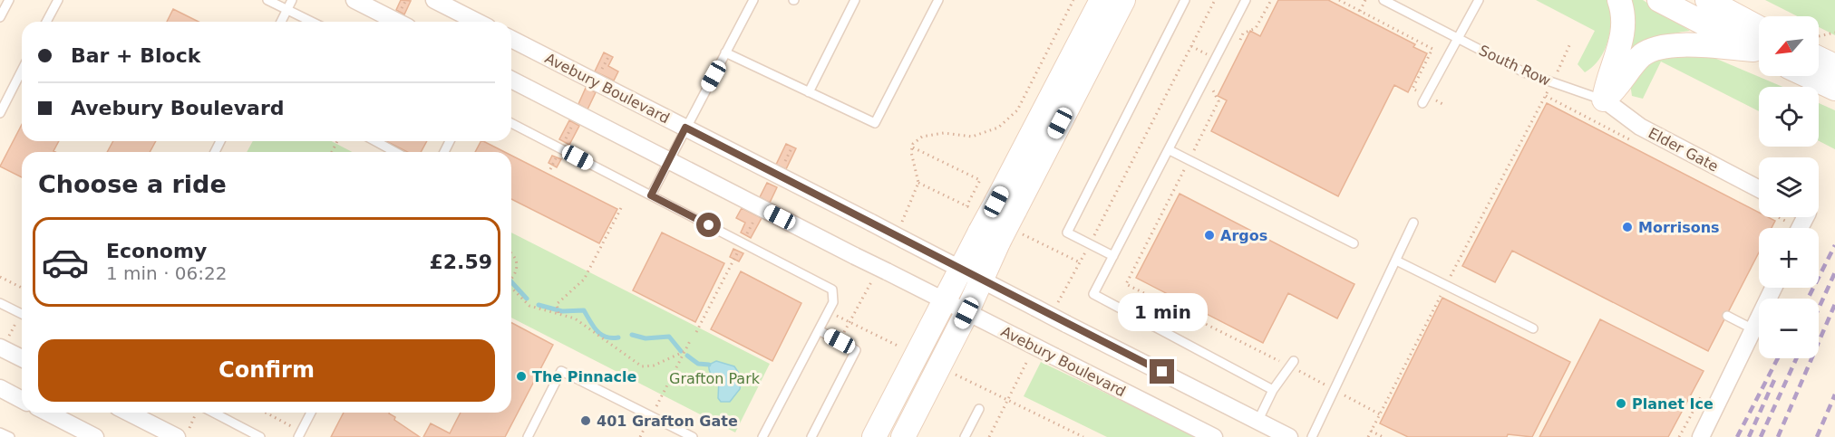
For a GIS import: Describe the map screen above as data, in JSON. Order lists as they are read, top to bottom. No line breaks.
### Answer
{"streets":{"street":["Avebury Boulevard","Elder Gate"],"lane":["South Row"]},"crossings":[["South Row","Elder Gate"]],"parks":["Grafton Park"],"places":["Morrisons","Argos","The Pinnacle","Planet Ice","401 Grafton Gate"],"north":"bottom left","page":{"map_buttons":["+","−"],"banner":["Bar + Block","Avebury Boulevard"],"heading":"Choose a ride","list":[{"name":"Economy","note":"1 min · 06:22","value":"£2.59"}],"bubble":"1 min","buttons":"Confirm"}}
